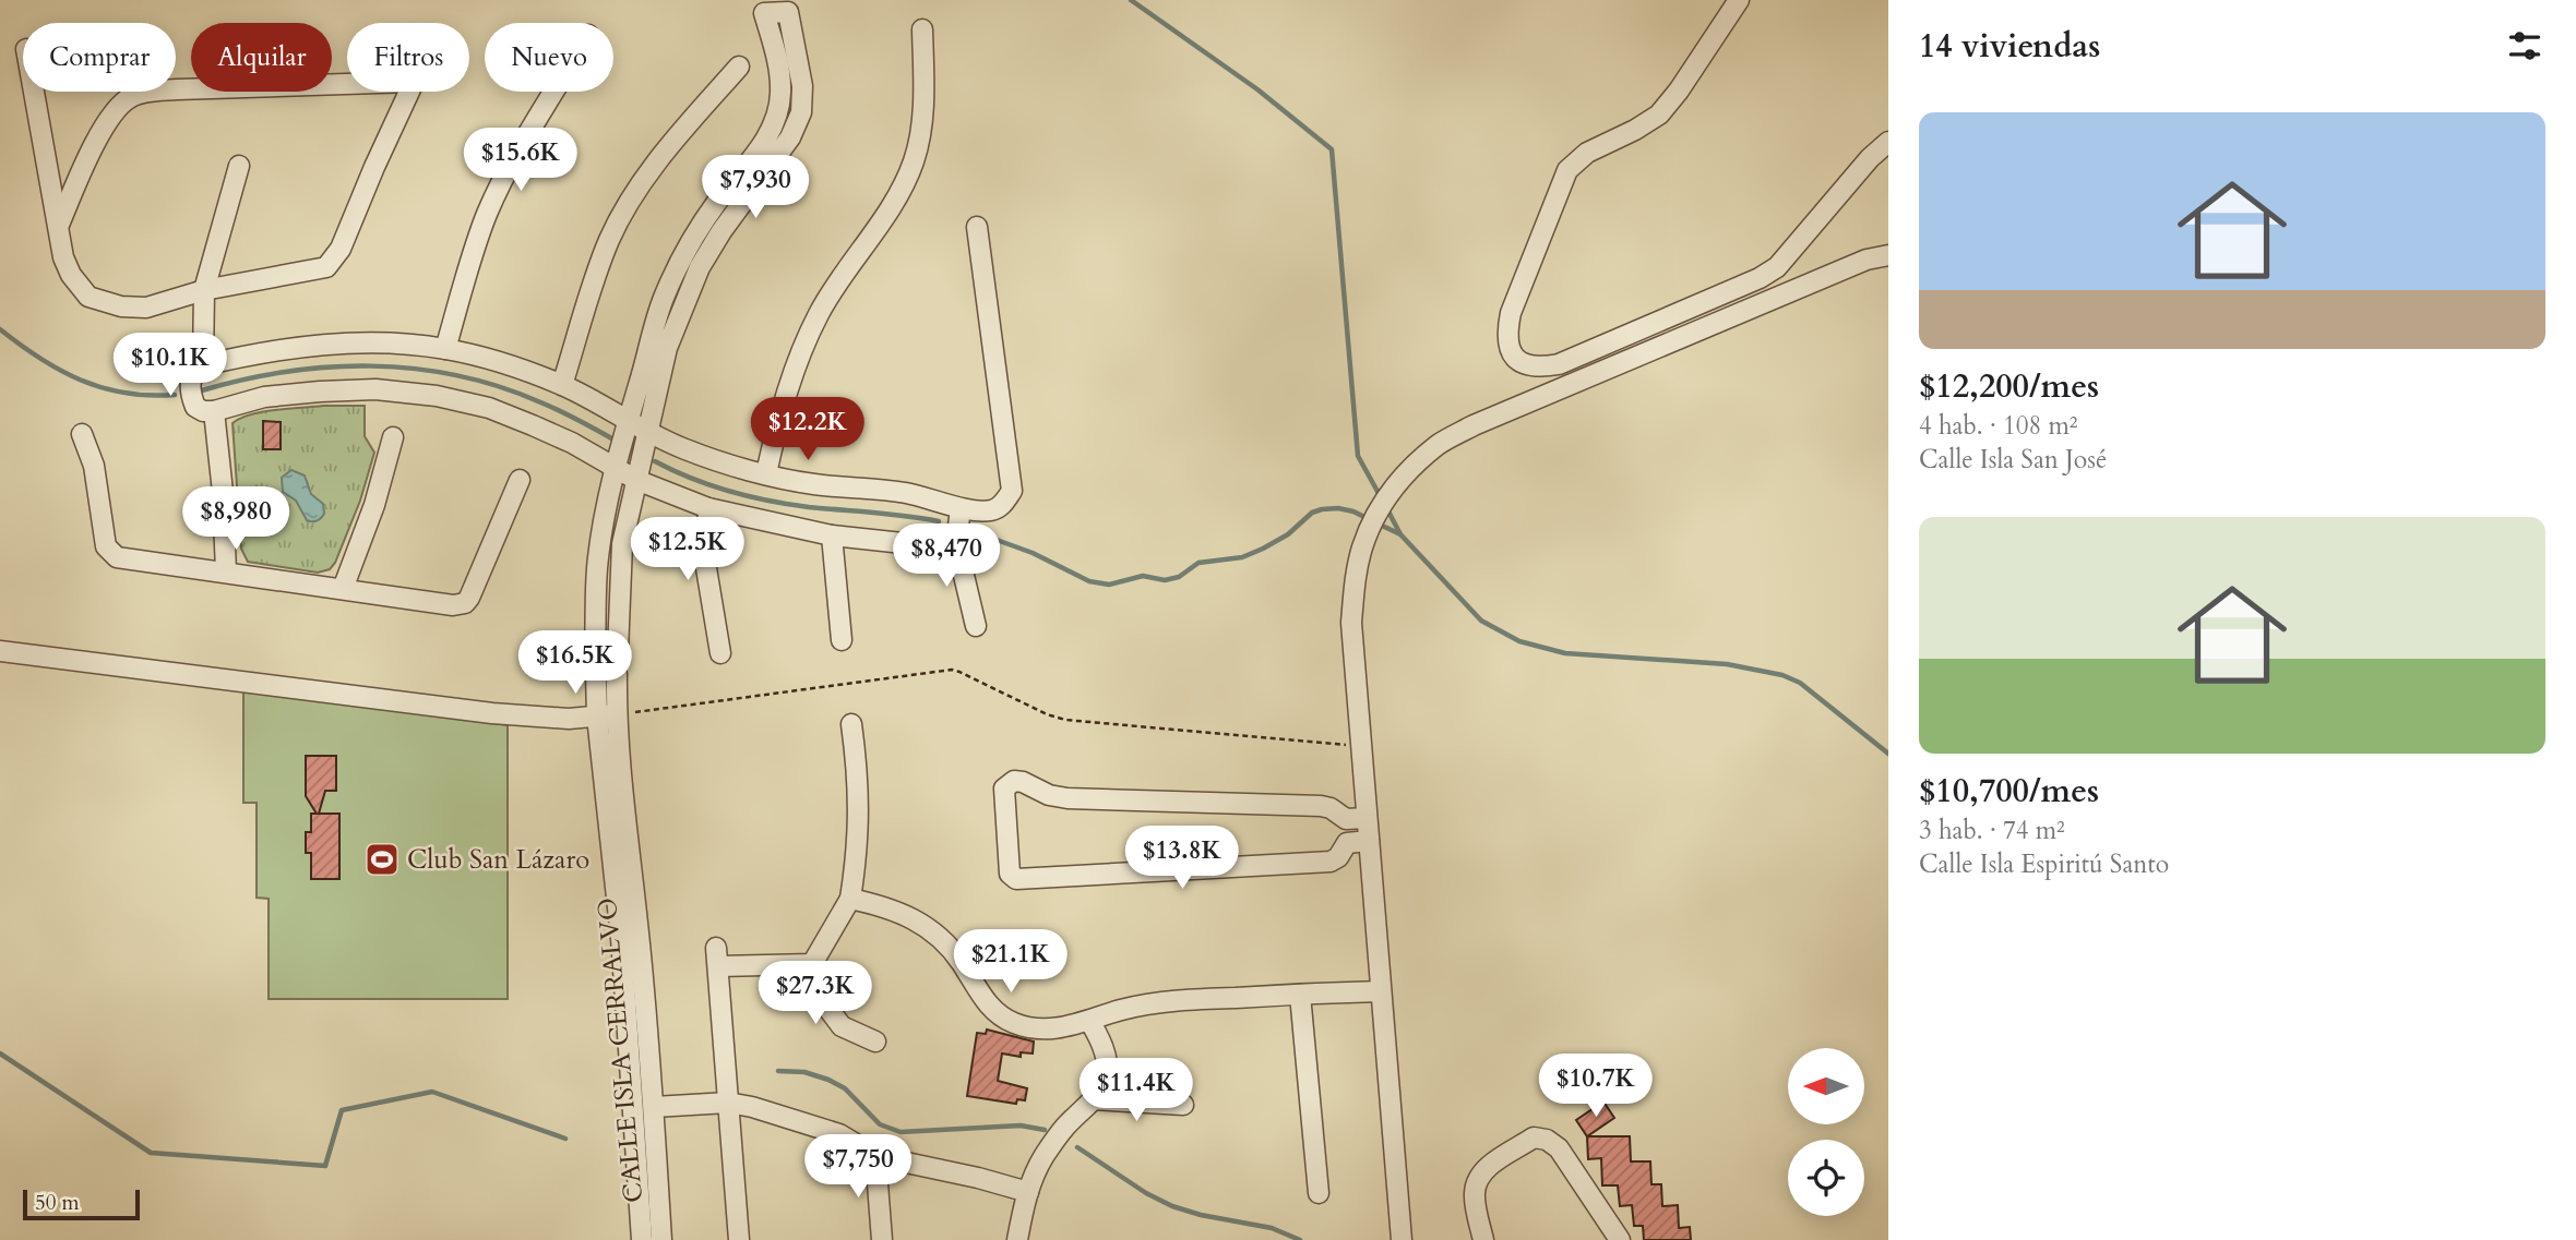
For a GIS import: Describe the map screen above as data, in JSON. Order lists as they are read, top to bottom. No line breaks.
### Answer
{"streets":{"street":["CALLE ISLA CERRALVO"]},"places":{"sports":["Club San Lázaro"]},"scale_bar":"50 m","north":"left","page":{"heading":"14 viviendas","chip":["Comprar","Alquilar","Filtros","Nuevo"],"list":[{"name":"$12,200/mes","note":"4 hab. · 108 m² · Calle Isla San José"},{"name":"$10,700/mes","note":"3 hab. · 74 m² · Calle Isla Espiritú Santo"}],"price":["$15.6K","$7,930","$10.1K","$12.2K","$8,980","$12.5K","$8,470","$16.5K","$13.8K","$21.1K","$27.3K","$10.7K","$11.4K","$7,750"],"scale":"50 m"}}
